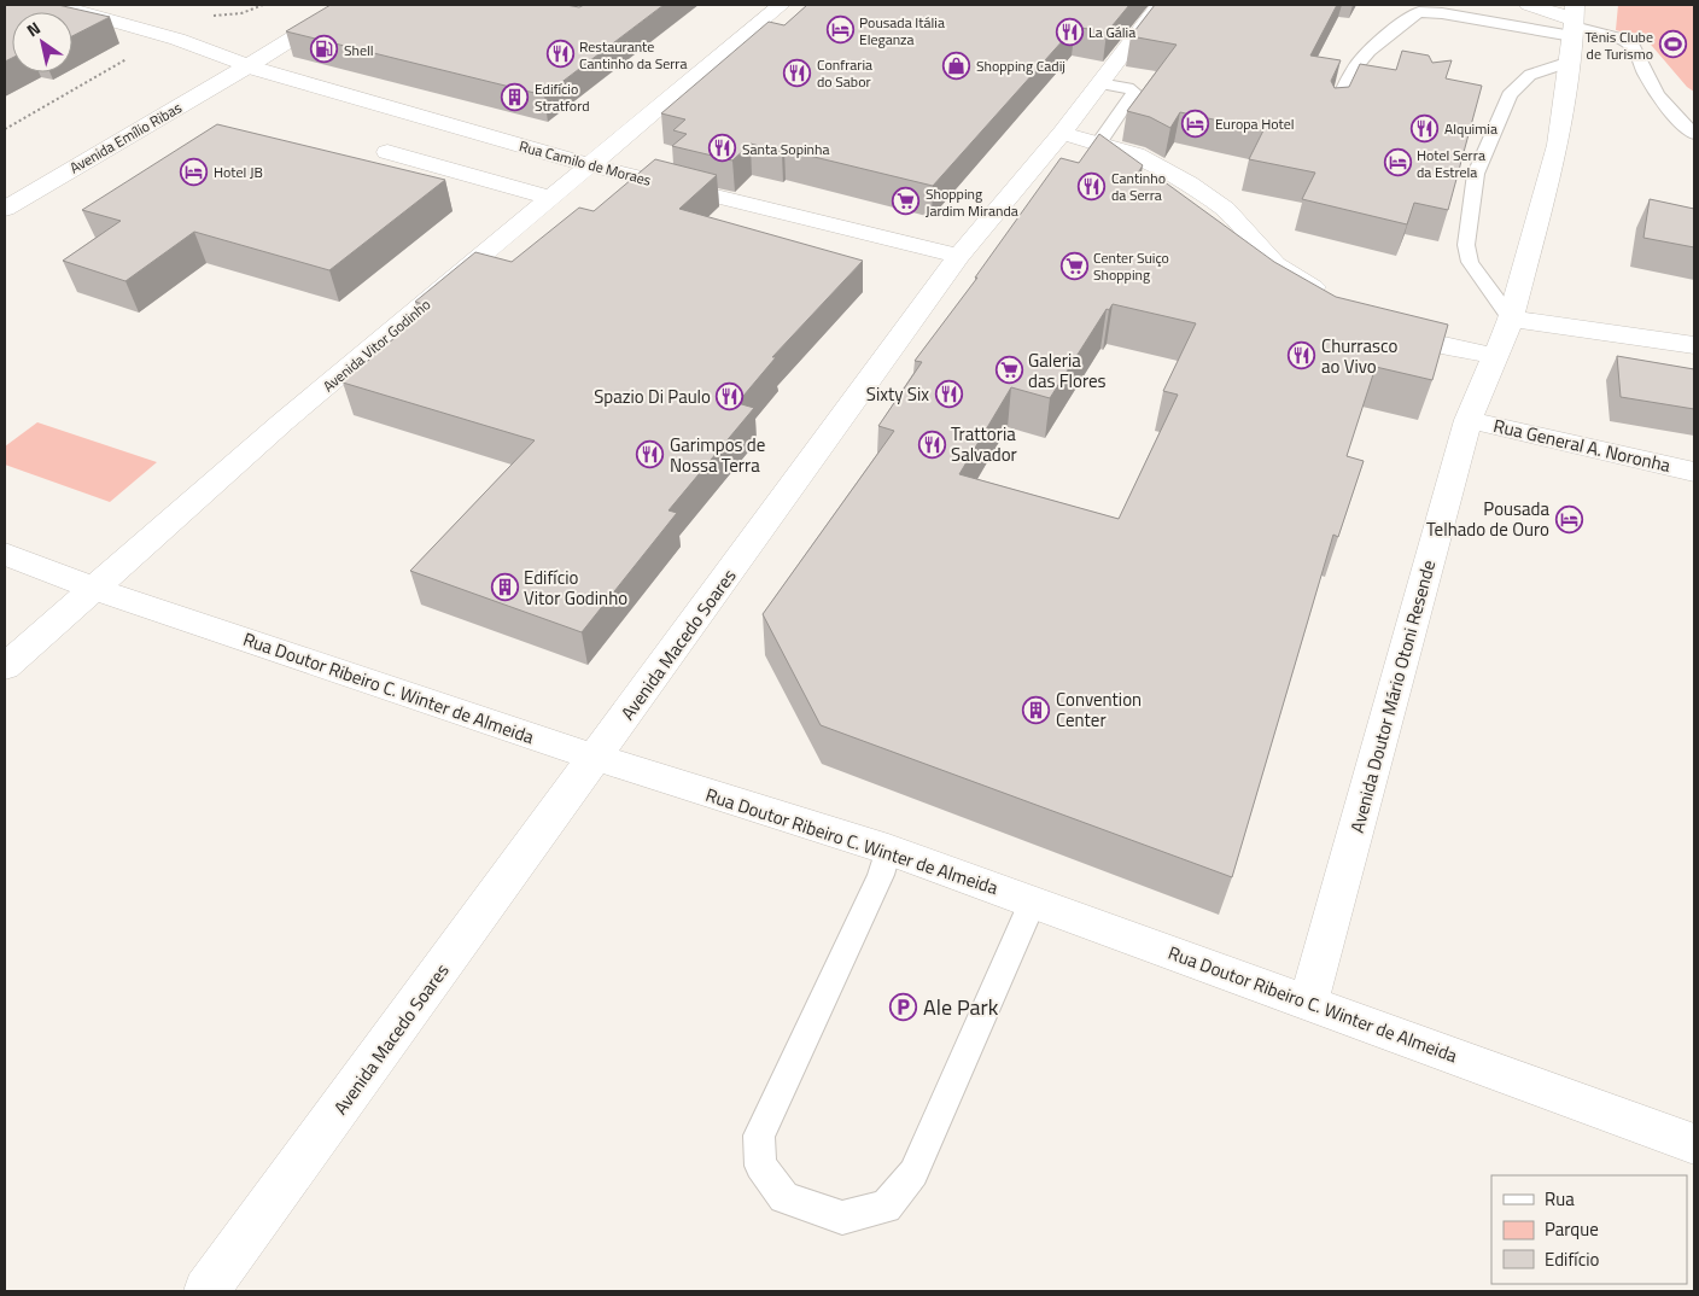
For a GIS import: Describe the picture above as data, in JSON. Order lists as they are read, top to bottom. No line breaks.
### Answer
{"streets":{"street":["Avenida Emílio Ribas","Rua Camilo de Moraes","Avenida Vitor Godinho","Rua General A. Noronha","Avenida Macedo Soares","Rua Doutor Ribeiro C. Winter de Almeida","Avenida Doutor Mário Otoni Resende"]},"crossings":[["Avenida Emílio Ribas","Rua Camilo de Moraes"],["Rua Camilo de Moraes","Avenida Vitor Godinho"],["Rua Camilo de Moraes","Avenida Macedo Soares"],["Avenida Vitor Godinho","Rua Doutor Ribeiro C. Winter de Almeida"],["Rua General A. Noronha","Avenida Doutor Mário Otoni Resende"],["Avenida Macedo Soares","Rua Doutor Ribeiro C. Winter de Almeida"],["Rua Doutor Ribeiro C. Winter de Almeida","Avenida Doutor Mário Otoni Resende"]],"places":{"hotel":["Pousada Itália Eleganza","Europa Hotel","Hotel Serra da Estrela","Hotel JB","Pousada Telhado de Ouro"],"restaurant":["La Gália","Restaurante Cantinho da Serra","Confraria do Sabor","Alquimia","Santa Sopinha","Cantinho da Serra","Churrasco ao Vivo","Sixty Six","Spazio Di Paulo","Trattoria Salvador","Garimpos de Nossa Terra"],"sports":["Tênis Clube de Turismo"],"fuel station":["Shell"],"shop":["Shopping Cadij"],"building":["Edifício Stratford","Edifício Vitor Godinho","Convention Center"],"supermarket":["Shopping Jardim Miranda","Center Suiço Shopping","Galeria das Flores"],"parking":["Ale Park"]},"legend":["Rua","Parque","Edifício"],"north":"top left"}
